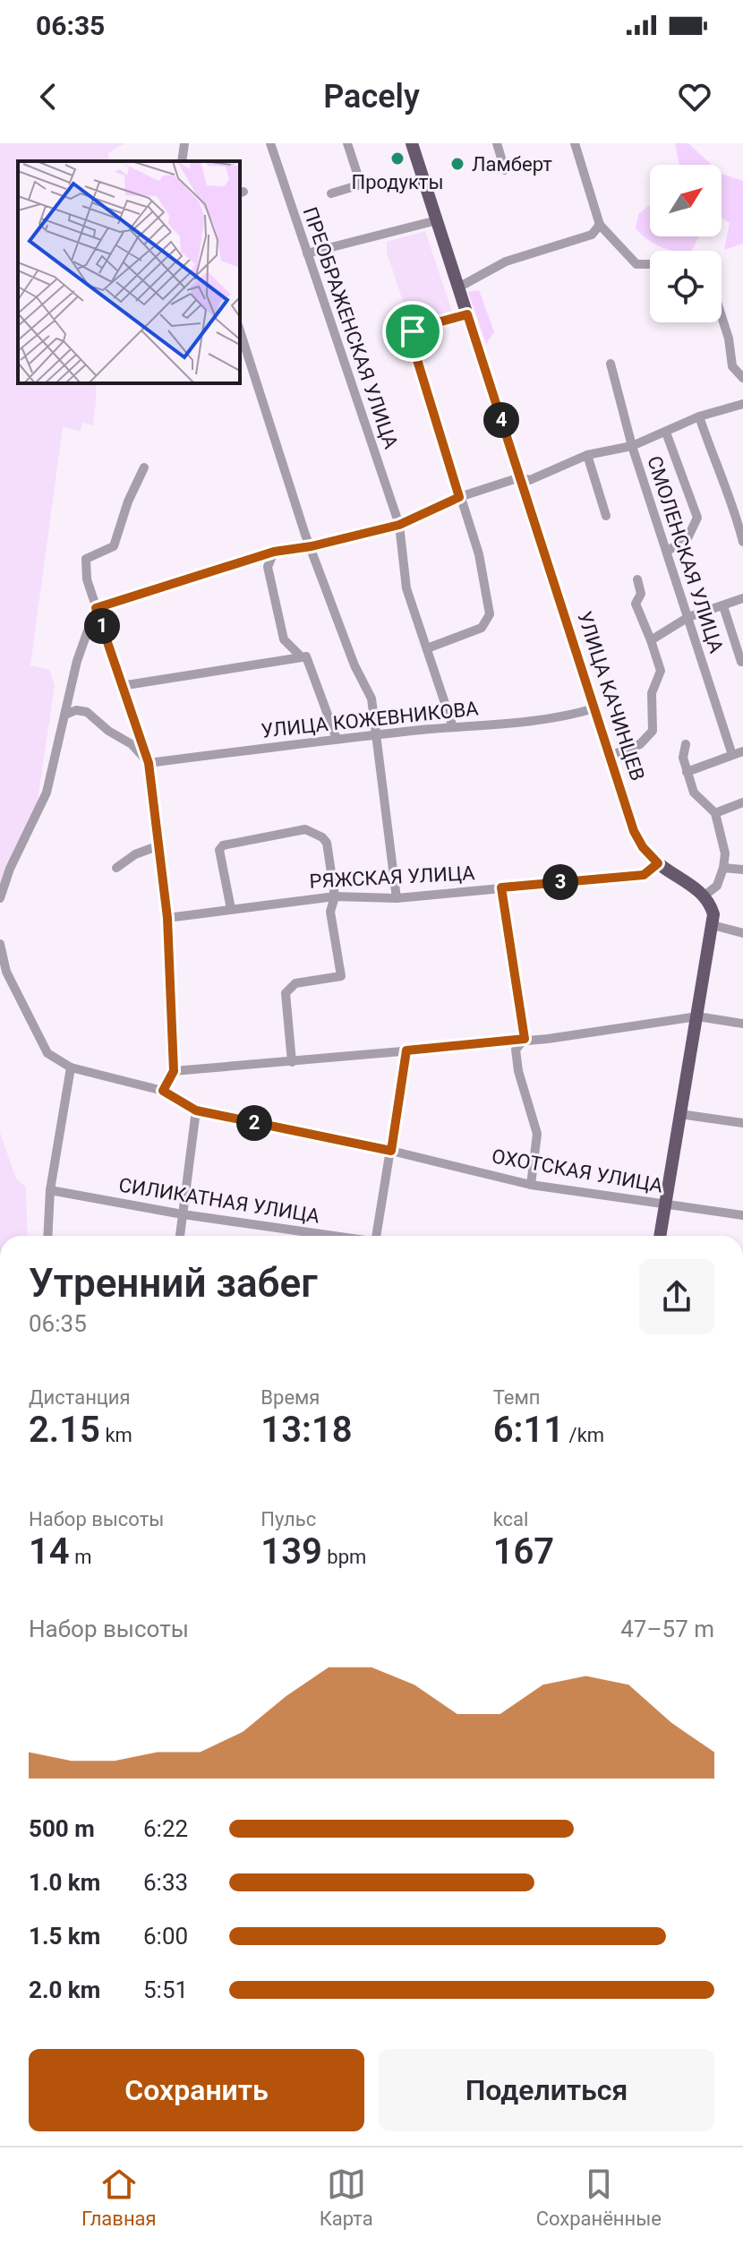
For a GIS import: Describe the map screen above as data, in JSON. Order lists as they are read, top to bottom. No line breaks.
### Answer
{"streets":{"main road":["УЛИЦА КАЧИНЦЕВ"],"street":["ПРЕОБРАЖЕНСКАЯ УЛИЦА","СМОЛЕНСКАЯ УЛИЦА","УЛИЦА КОЖЕВНИКОВА","РЯЖСКАЯ УЛИЦА","ОХОТСКАЯ УЛИЦА","СИЛИКАТНАЯ УЛИЦА"]},"crossings":[["ПРЕОБРАЖЕНСКАЯ УЛИЦА","УЛИЦА КОЖЕВНИКОВА"],["УЛИЦА КАЧИНЦЕВ","УЛИЦА КОЖЕВНИКОВА"],["УЛИЦА КАЧИНЦЕВ","РЯЖСКАЯ УЛИЦА"]],"places":["Продукты","Ламберт"],"north":"top right","page":{"status":"06:35","header":"Pacely","pins":["4","1","3","2"],"heading":["Утренний забег","06:35"],"stats":[["Дистанция","2.15 km"],["Время","13:18"],["Темп","6:11 /km"],["Набор высоты","14 m"],["Пульс","139 bpm"],["kcal","167"]],"chart":["Набор высоты","47–57 m"],"list":[{"name":"500 m","note":"6:22"},{"name":"1.0 km","note":"6:33"},{"name":"1.5 km","note":"6:00"},{"name":"2.0 km","note":"5:51"}],"buttons":["Сохранить","Поделиться"],"tabs":["Главная","Карта","Сохранённые"]}}
